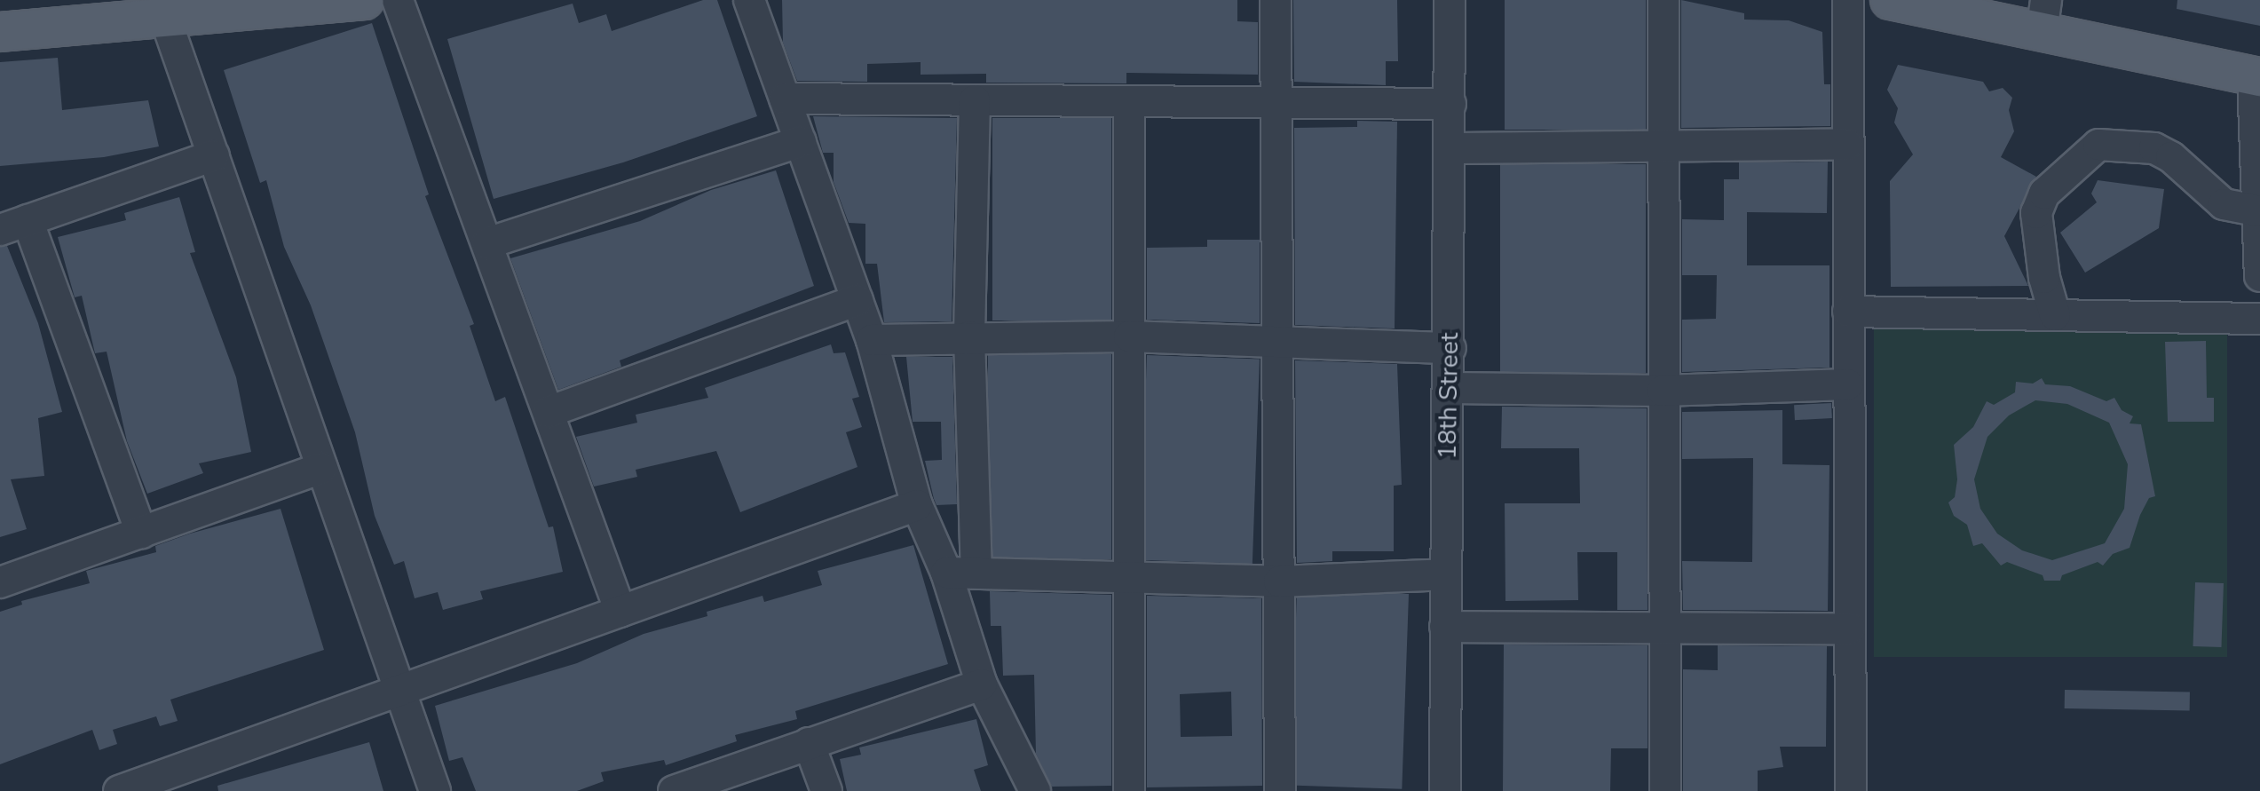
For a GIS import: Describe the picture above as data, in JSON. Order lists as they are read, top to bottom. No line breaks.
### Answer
{"streets":{"street":["18th Street"]}}
